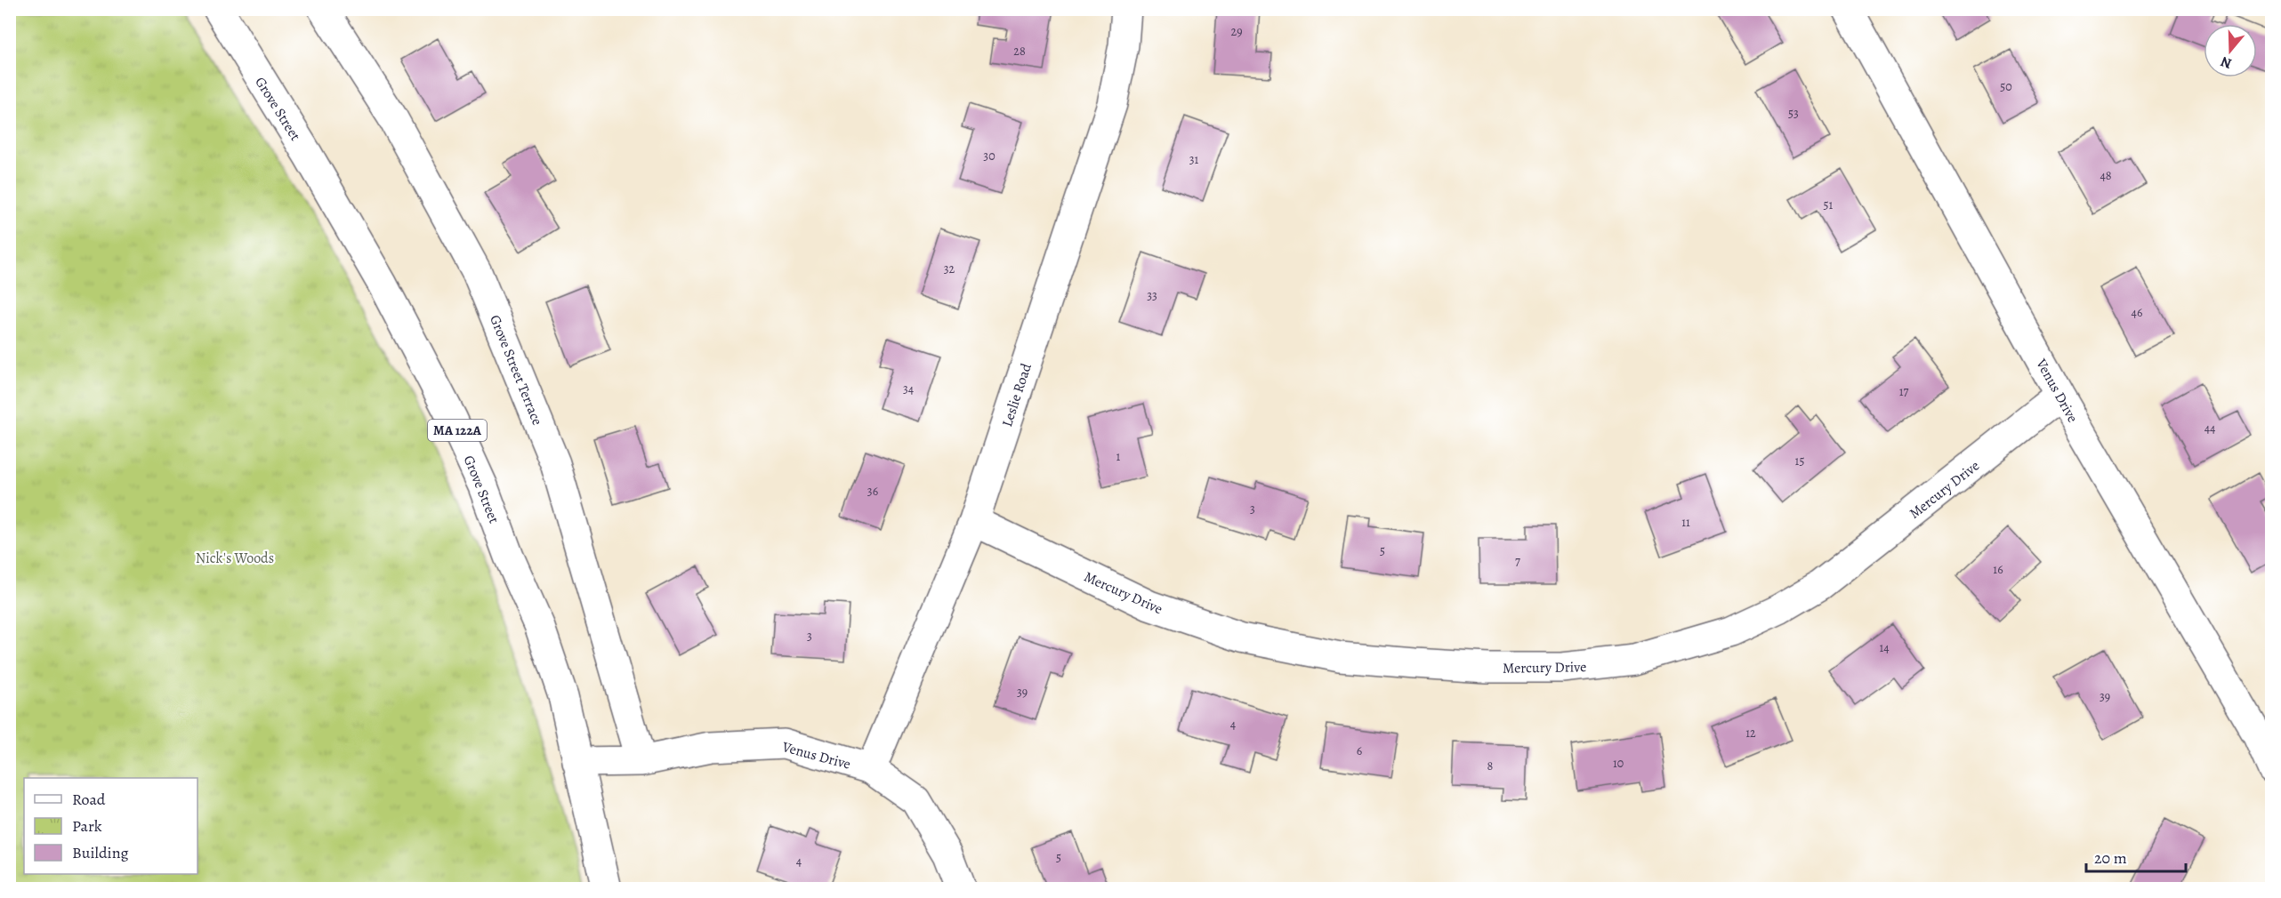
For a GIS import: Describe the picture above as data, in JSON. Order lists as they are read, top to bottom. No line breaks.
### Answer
{"streets":{"street":["Grove Street","Grove Street Terrace","Venus Drive","Leslie Road","MA 122A","Mercury Drive"]},"crossings":[["Grove Street","Venus Drive"],["Grove Street Terrace","Venus Drive"],["Venus Drive","Leslie Road"],["Venus Drive","Mercury Drive"],["Leslie Road","Mercury Drive"]],"parks":["Nick's Woods"],"house_numbers":["29","28","50","53","30","31","48","51","32","33","46","34","17","44","1","15","36","3","11","5","7","16","3","14","39","39","4","12","6","10","8","5","4"],"legend":["Road","Park","Building"],"scale_bar":"20 m","north":"bottom"}
